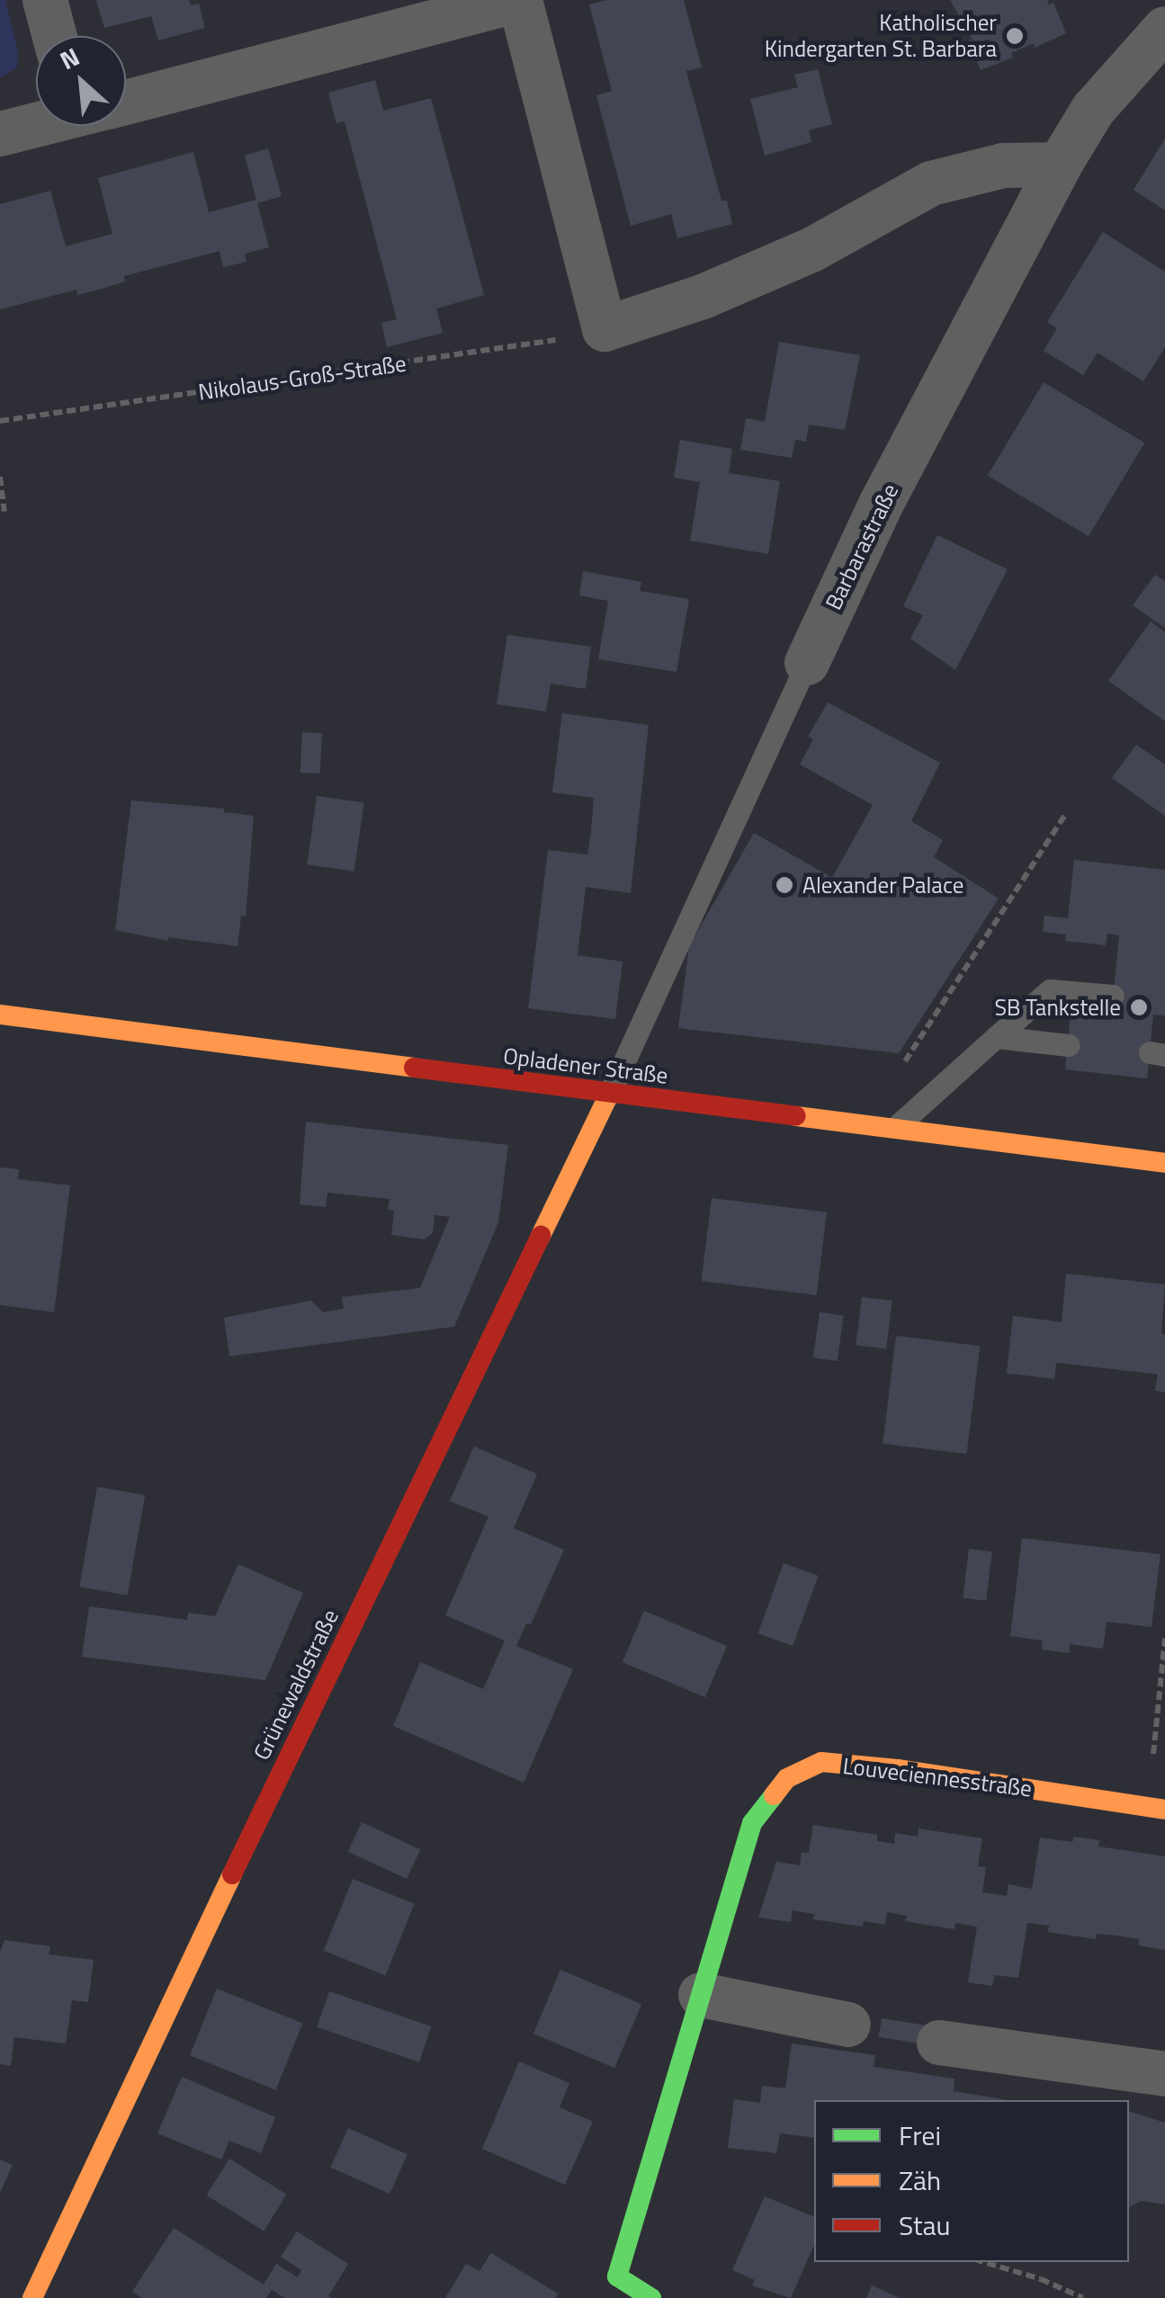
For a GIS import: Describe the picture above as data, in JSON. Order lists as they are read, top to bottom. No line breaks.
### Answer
{"streets":{"street":["Barbarastraße","Opladener Straße","Grünewaldstraße","Louveciennesstraße"],"path":["Nikolaus-Groß-Straße"]},"crossings":[["Barbarastraße","Opladener Straße"],["Barbarastraße","Grünewaldstraße"],["Opladener Straße","Grünewaldstraße"]],"places":["Katholischer Kindergarten St. Barbara","Alexander Palace","SB Tankstelle"],"legend":["Frei","Zäh","Stau"],"north":"top left"}
